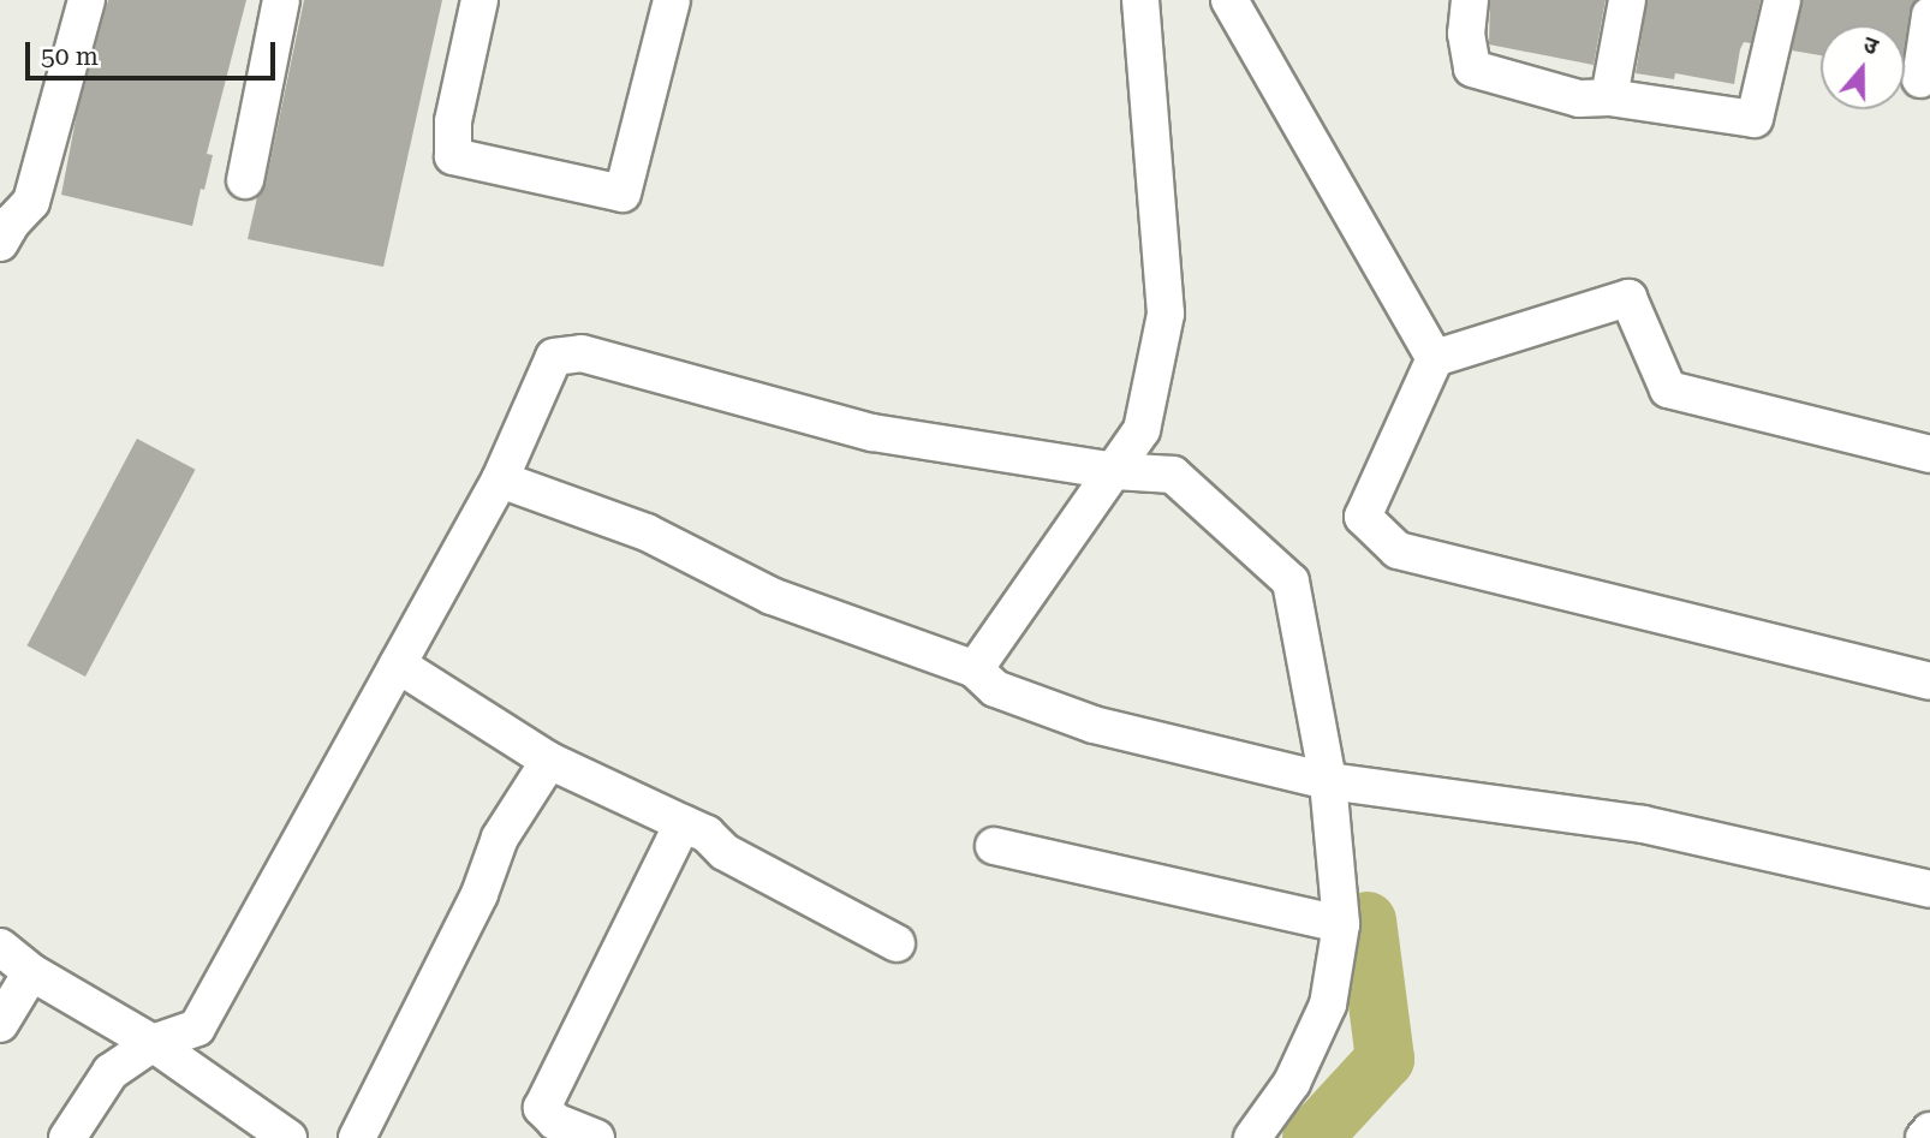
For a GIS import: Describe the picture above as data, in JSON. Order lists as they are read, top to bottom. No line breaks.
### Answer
{"scale_bar":"50 m","north":"top"}
